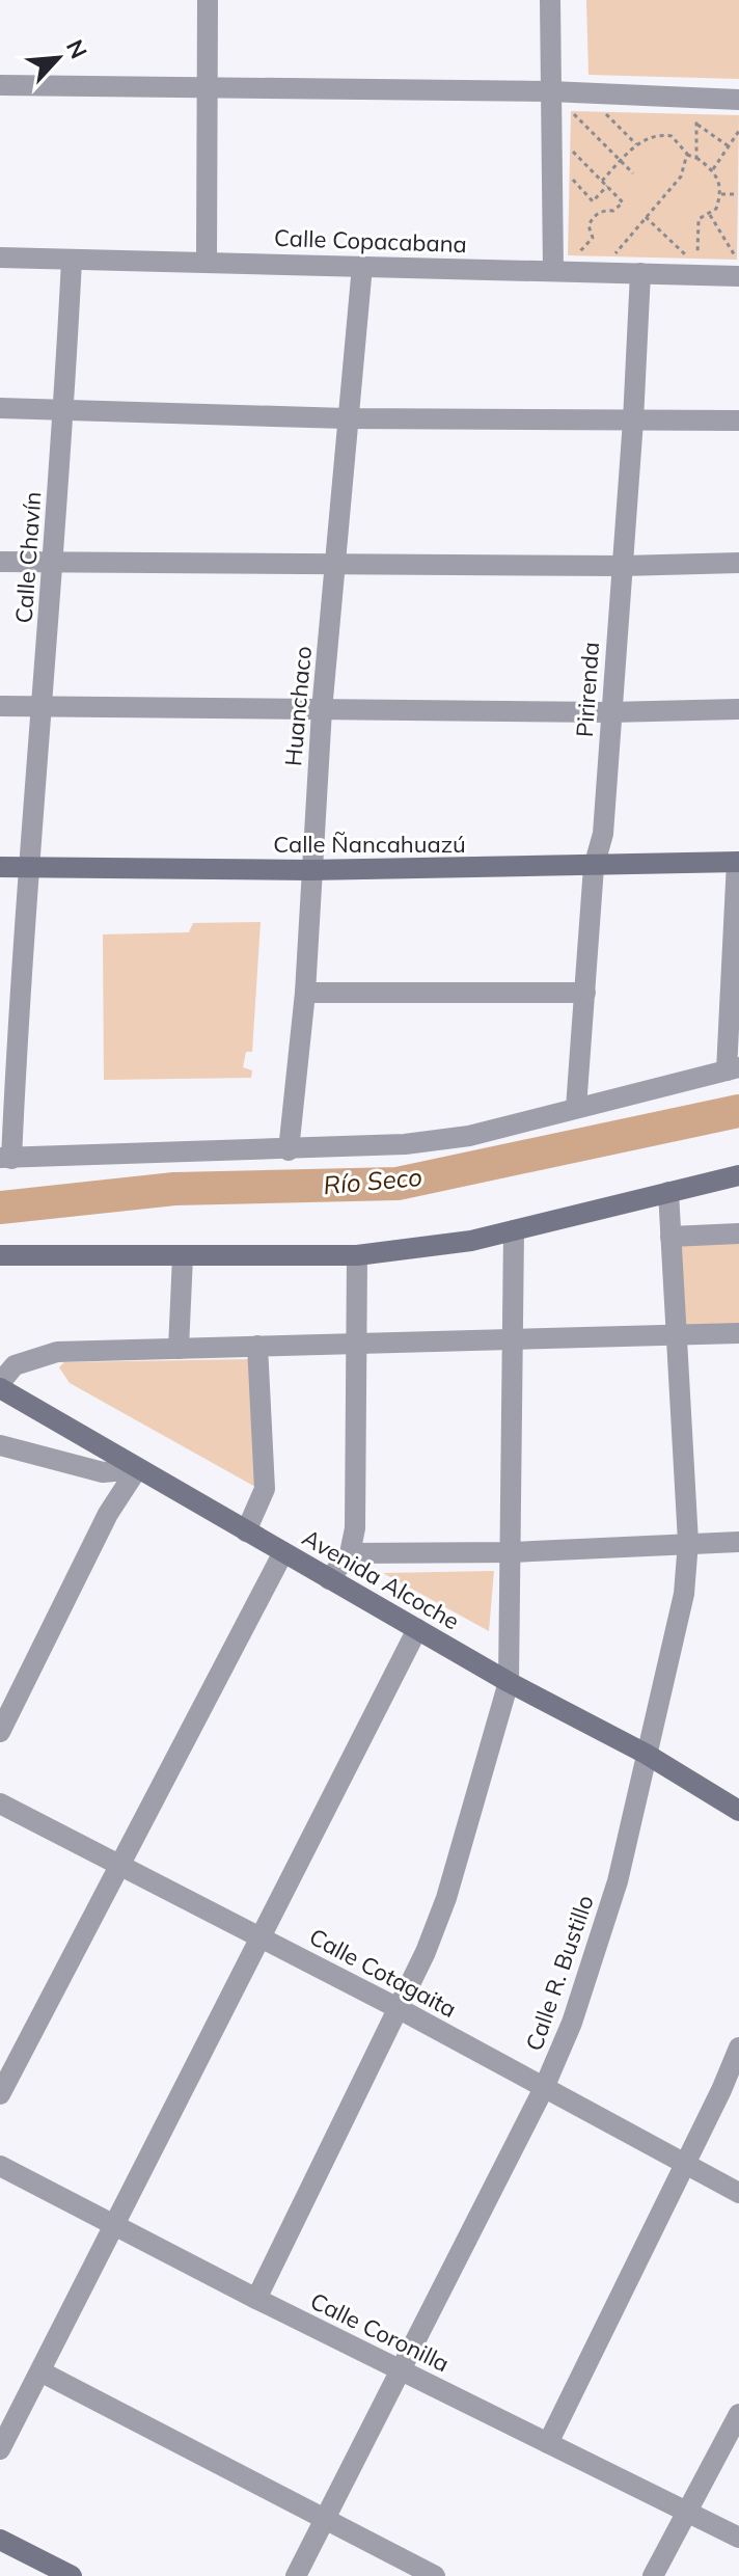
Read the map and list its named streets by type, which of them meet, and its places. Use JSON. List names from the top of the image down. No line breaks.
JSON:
{"streets":{"street":["Calle Copacabana","Calle Chavín","Pirirenda","Huanchaco","Calle Ñancahuazú","Avenida Alcoche","Calle Cotagaita","Calle R. Bustillo","Calle Coronilla"]},"crossings":[["Calle Copacabana","Calle Chavín"],["Calle Copacabana","Pirirenda"],["Calle Copacabana","Huanchaco"],["Calle Chavín","Calle Ñancahuazú"],["Pirirenda","Calle Ñancahuazú"],["Huanchaco","Calle Ñancahuazú"],["Avenida Alcoche","Calle R. Bustillo"],["Calle Cotagaita","Calle R. Bustillo"],["Calle R. Bustillo","Calle Coronilla"]],"water":["Río Seco"],"north":"top right"}
